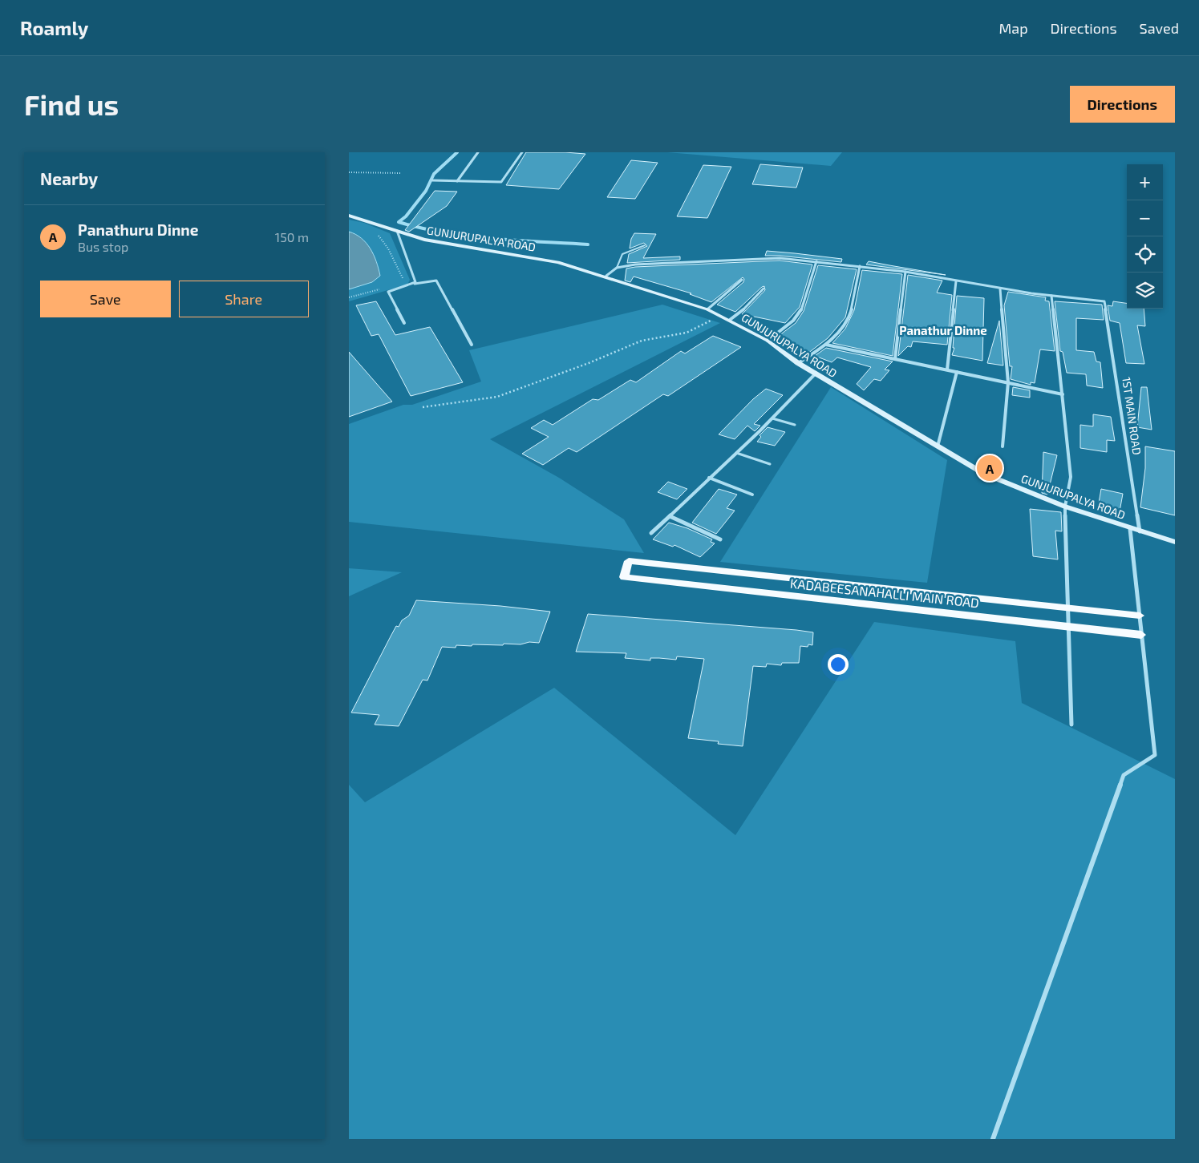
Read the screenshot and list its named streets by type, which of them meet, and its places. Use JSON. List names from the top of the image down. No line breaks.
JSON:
{"streets":{"main road":["KADABEESANAHALLI MAIN ROAD"],"street":["GUNJURUPALYA ROAD","1ST MAIN ROAD"]},"crossings":[["GUNJURUPALYA ROAD","1ST MAIN ROAD"]],"districts":["Panathur Dinne"],"page":{"header":"Roamly","nav":["Map","Directions","Saved"],"buttons":["Directions",["Save","Share"]],"title":"Find us","heading":"Nearby","map_buttons":["+","−"],"list":[{"mark":"A","name":"Panathuru Dinne","note":"Bus stop","value":"150 m"}],"pins":"A"}}
